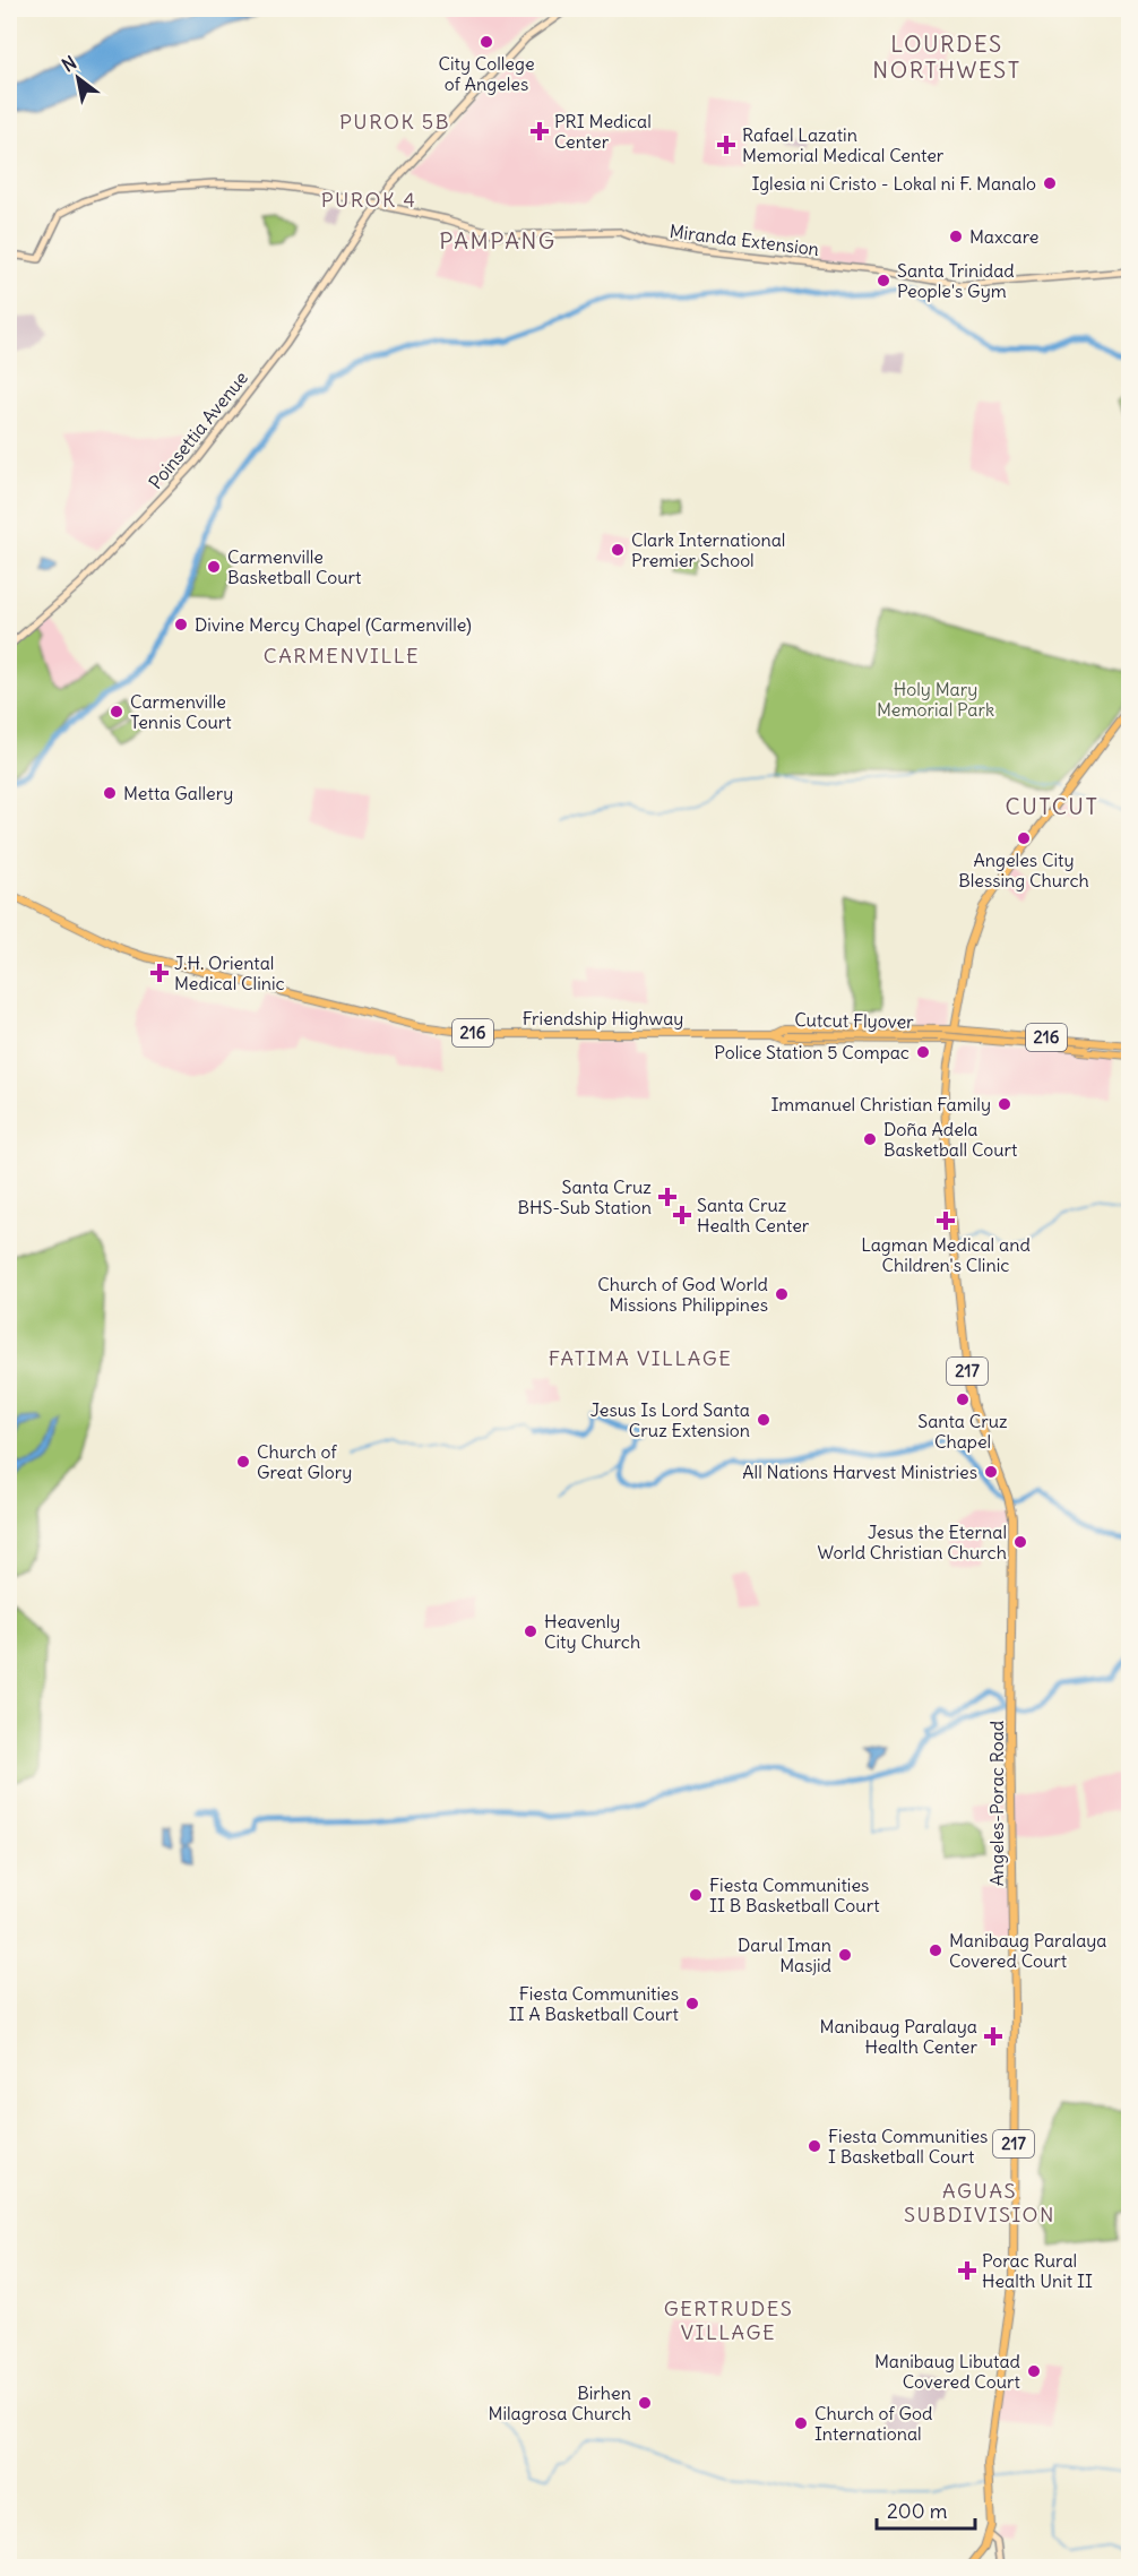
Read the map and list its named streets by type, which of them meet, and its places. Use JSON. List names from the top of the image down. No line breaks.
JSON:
{"streets":{"main road":["Miranda Extension","Poinsettia Avenue","Friendship Highway","Cutcut Flyover","216","217","Angeles-Porac Road"]},"crossings":[["Miranda Extension","Poinsettia Avenue"],["Friendship Highway","Cutcut Flyover"],["Friendship Highway","216"],["Friendship Highway","217"],["Friendship Highway","Angeles-Porac Road"],["Cutcut Flyover","216"],["216","217"],["216","Angeles-Porac Road"],["217","Angeles-Porac Road"]],"districts":["LOURDES NORTHWEST","PUROK 5B","PUROK 4","PAMPANG","CARMENVILLE","CUTCUT","FATIMA VILLAGE","AGUAS SUBDIVISION","GERTRUDES VILLAGE"],"parks":["Holy Mary Memorial Park"],"places":{"other":["City College of Angeles","Iglesia ni Cristo - Lokal ni F. Manalo","Maxcare","Santa Trinidad People's Gym","Clark International Premier School","Carmenville Basketball Court","Divine Mercy Chapel (Carmenville)","Carmenville Tennis Court","Metta Gallery","Angeles City Blessing Church","Police Station 5 Compac","Immanuel Christian Family","Doña Adela Basketball Court","Church of God World Missions Philippines","Santa Cruz Chapel","Jesus Is Lord Santa Cruz Extension","Church of Great Glory","All Nations Harvest Ministries","Jesus the Eternal World Christian Church","Heavenly City Church","Fiesta Communities II B Basketball Court","Manibaug Paralaya Covered Court","Darul Iman Masjid","Fiesta Communities II A Basketball Court","Fiesta Communities I Basketball Court","Manibaug Libutad Covered Court","Birhen Milagrosa Church","Church of God International"],"health":["PRI Medical Center","Rafael Lazatin Memorial Medical Center","J.H. Oriental Medical Clinic","Santa Cruz BHS-Sub Station","Santa Cruz Health Center","Lagman Medical and Children's Clinic","Manibaug Paralaya Health Center","Porac Rural Health Unit II"]},"scale_bar":"200 m","north":"top left"}
